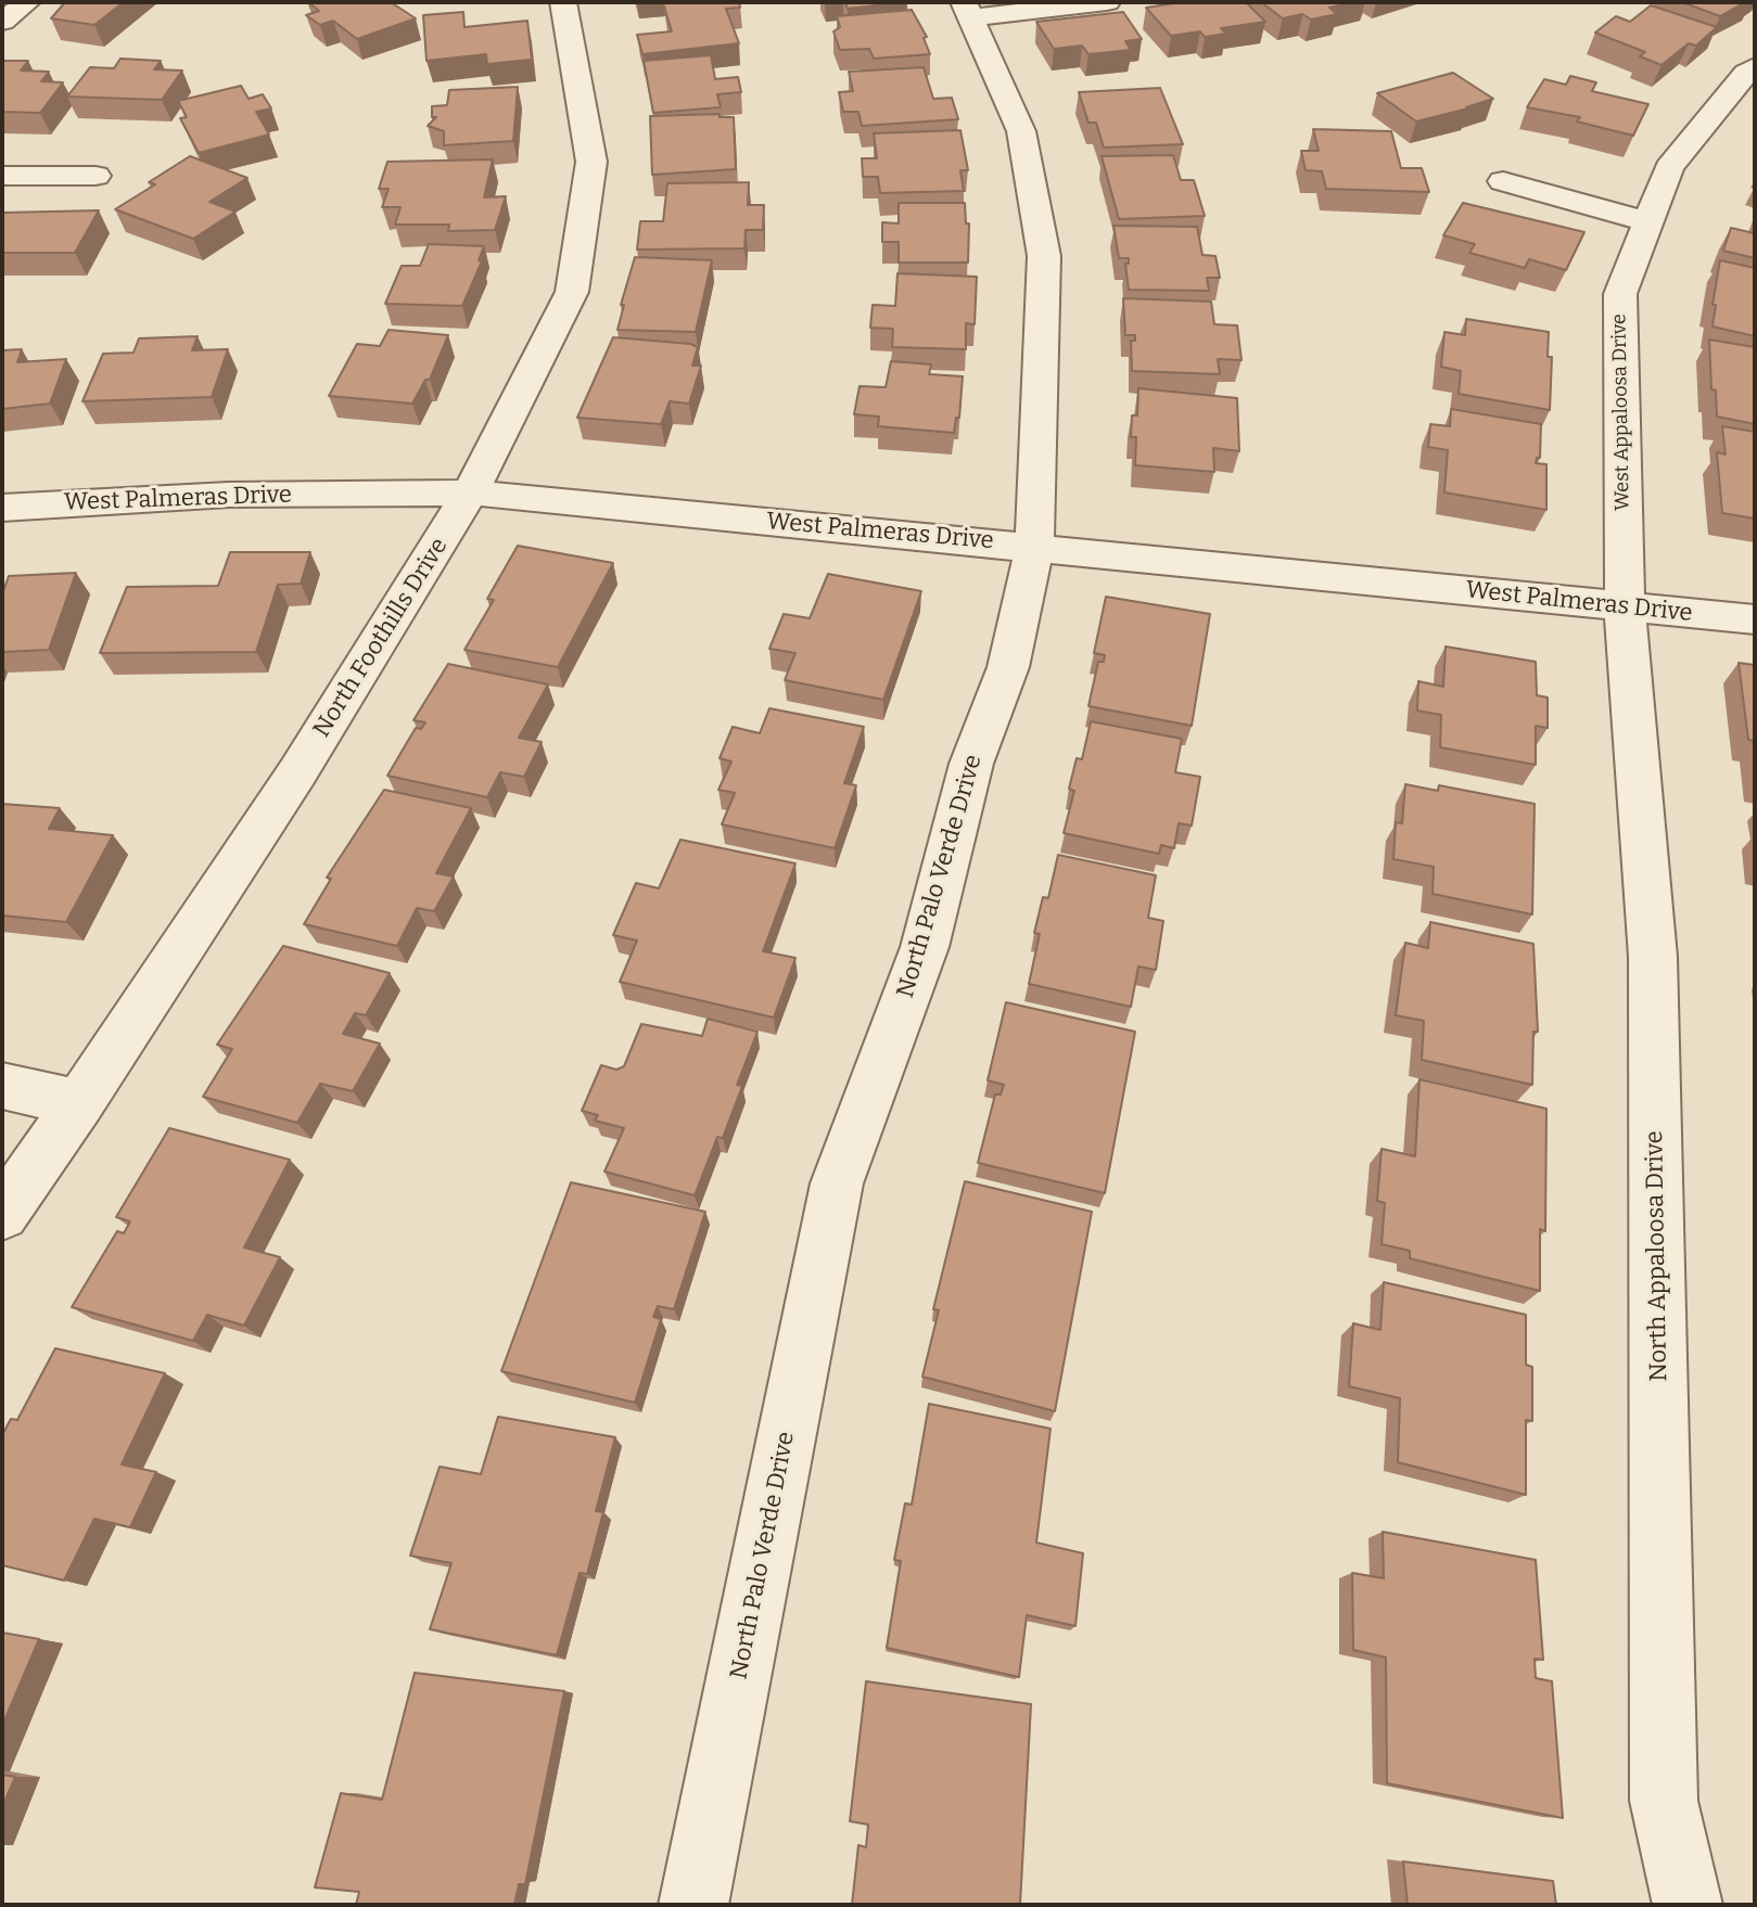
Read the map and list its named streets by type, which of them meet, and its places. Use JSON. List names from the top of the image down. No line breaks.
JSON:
{"streets":{"street":["West Appaloosa Drive","West Palmeras Drive","North Foothills Drive","North Palo Verde Drive","North Appaloosa Drive"]},"crossings":[["West Appaloosa Drive","West Palmeras Drive"],["West Appaloosa Drive","North Appaloosa Drive"],["West Palmeras Drive","North Foothills Drive"],["West Palmeras Drive","North Palo Verde Drive"],["West Palmeras Drive","North Appaloosa Drive"]]}
